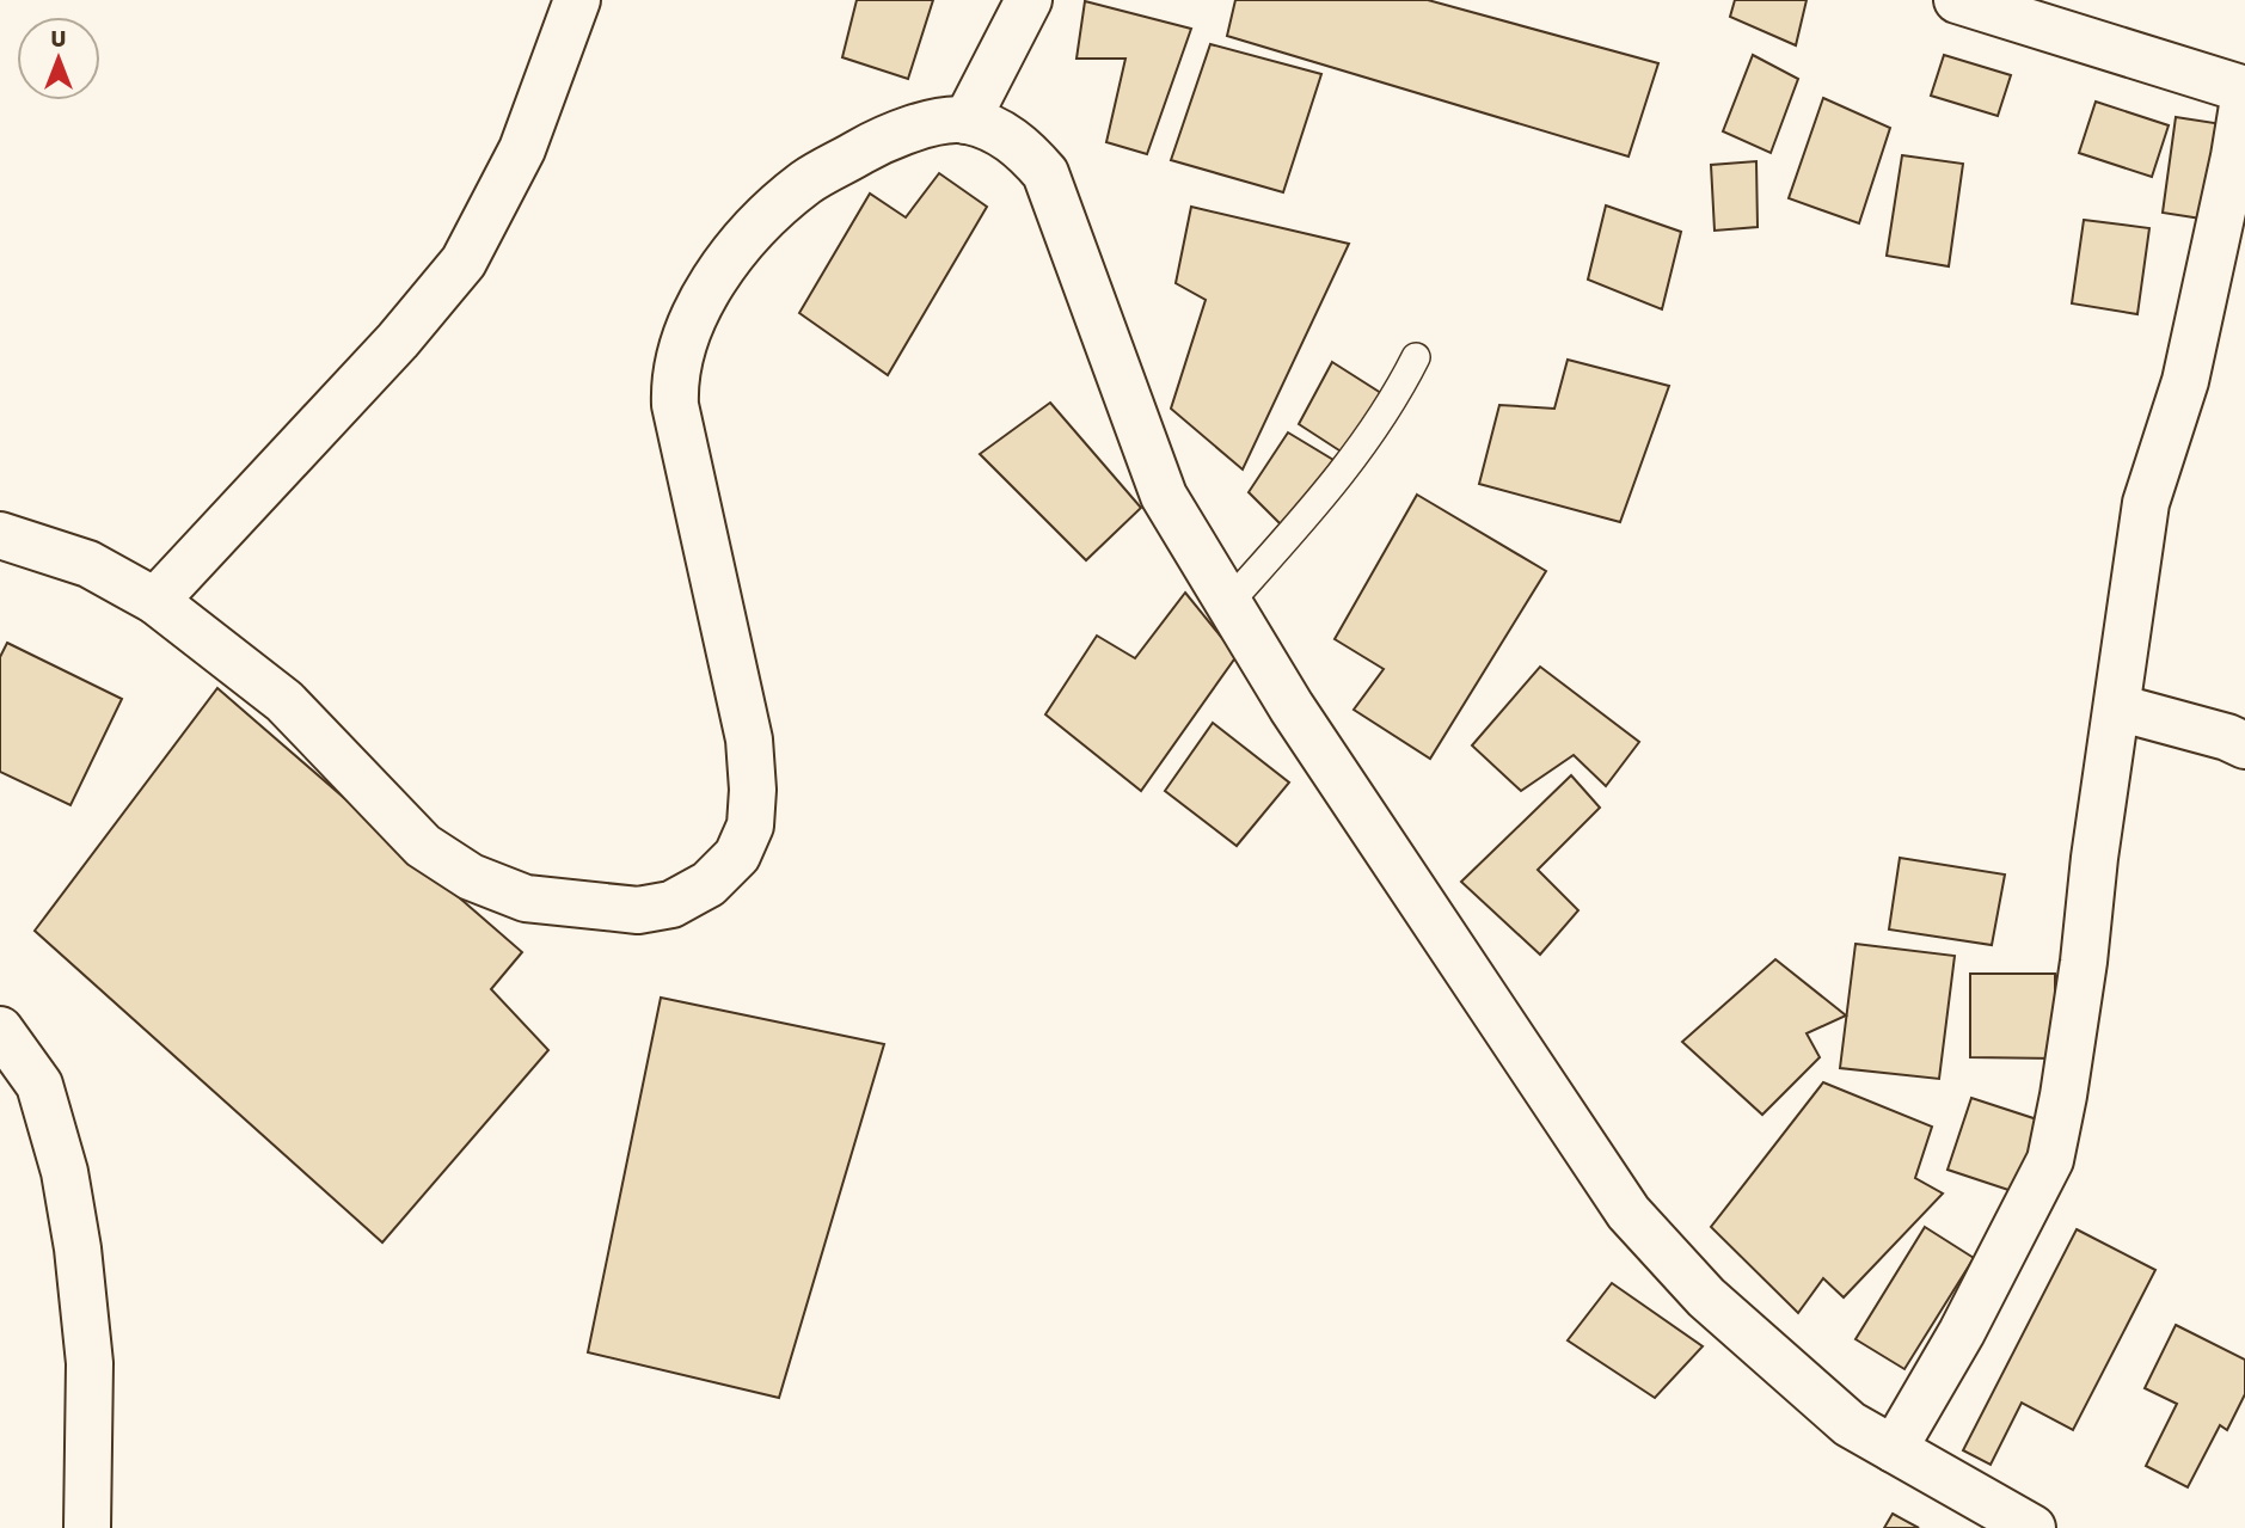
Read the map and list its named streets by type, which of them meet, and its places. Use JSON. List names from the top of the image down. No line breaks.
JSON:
{"north":"top"}
